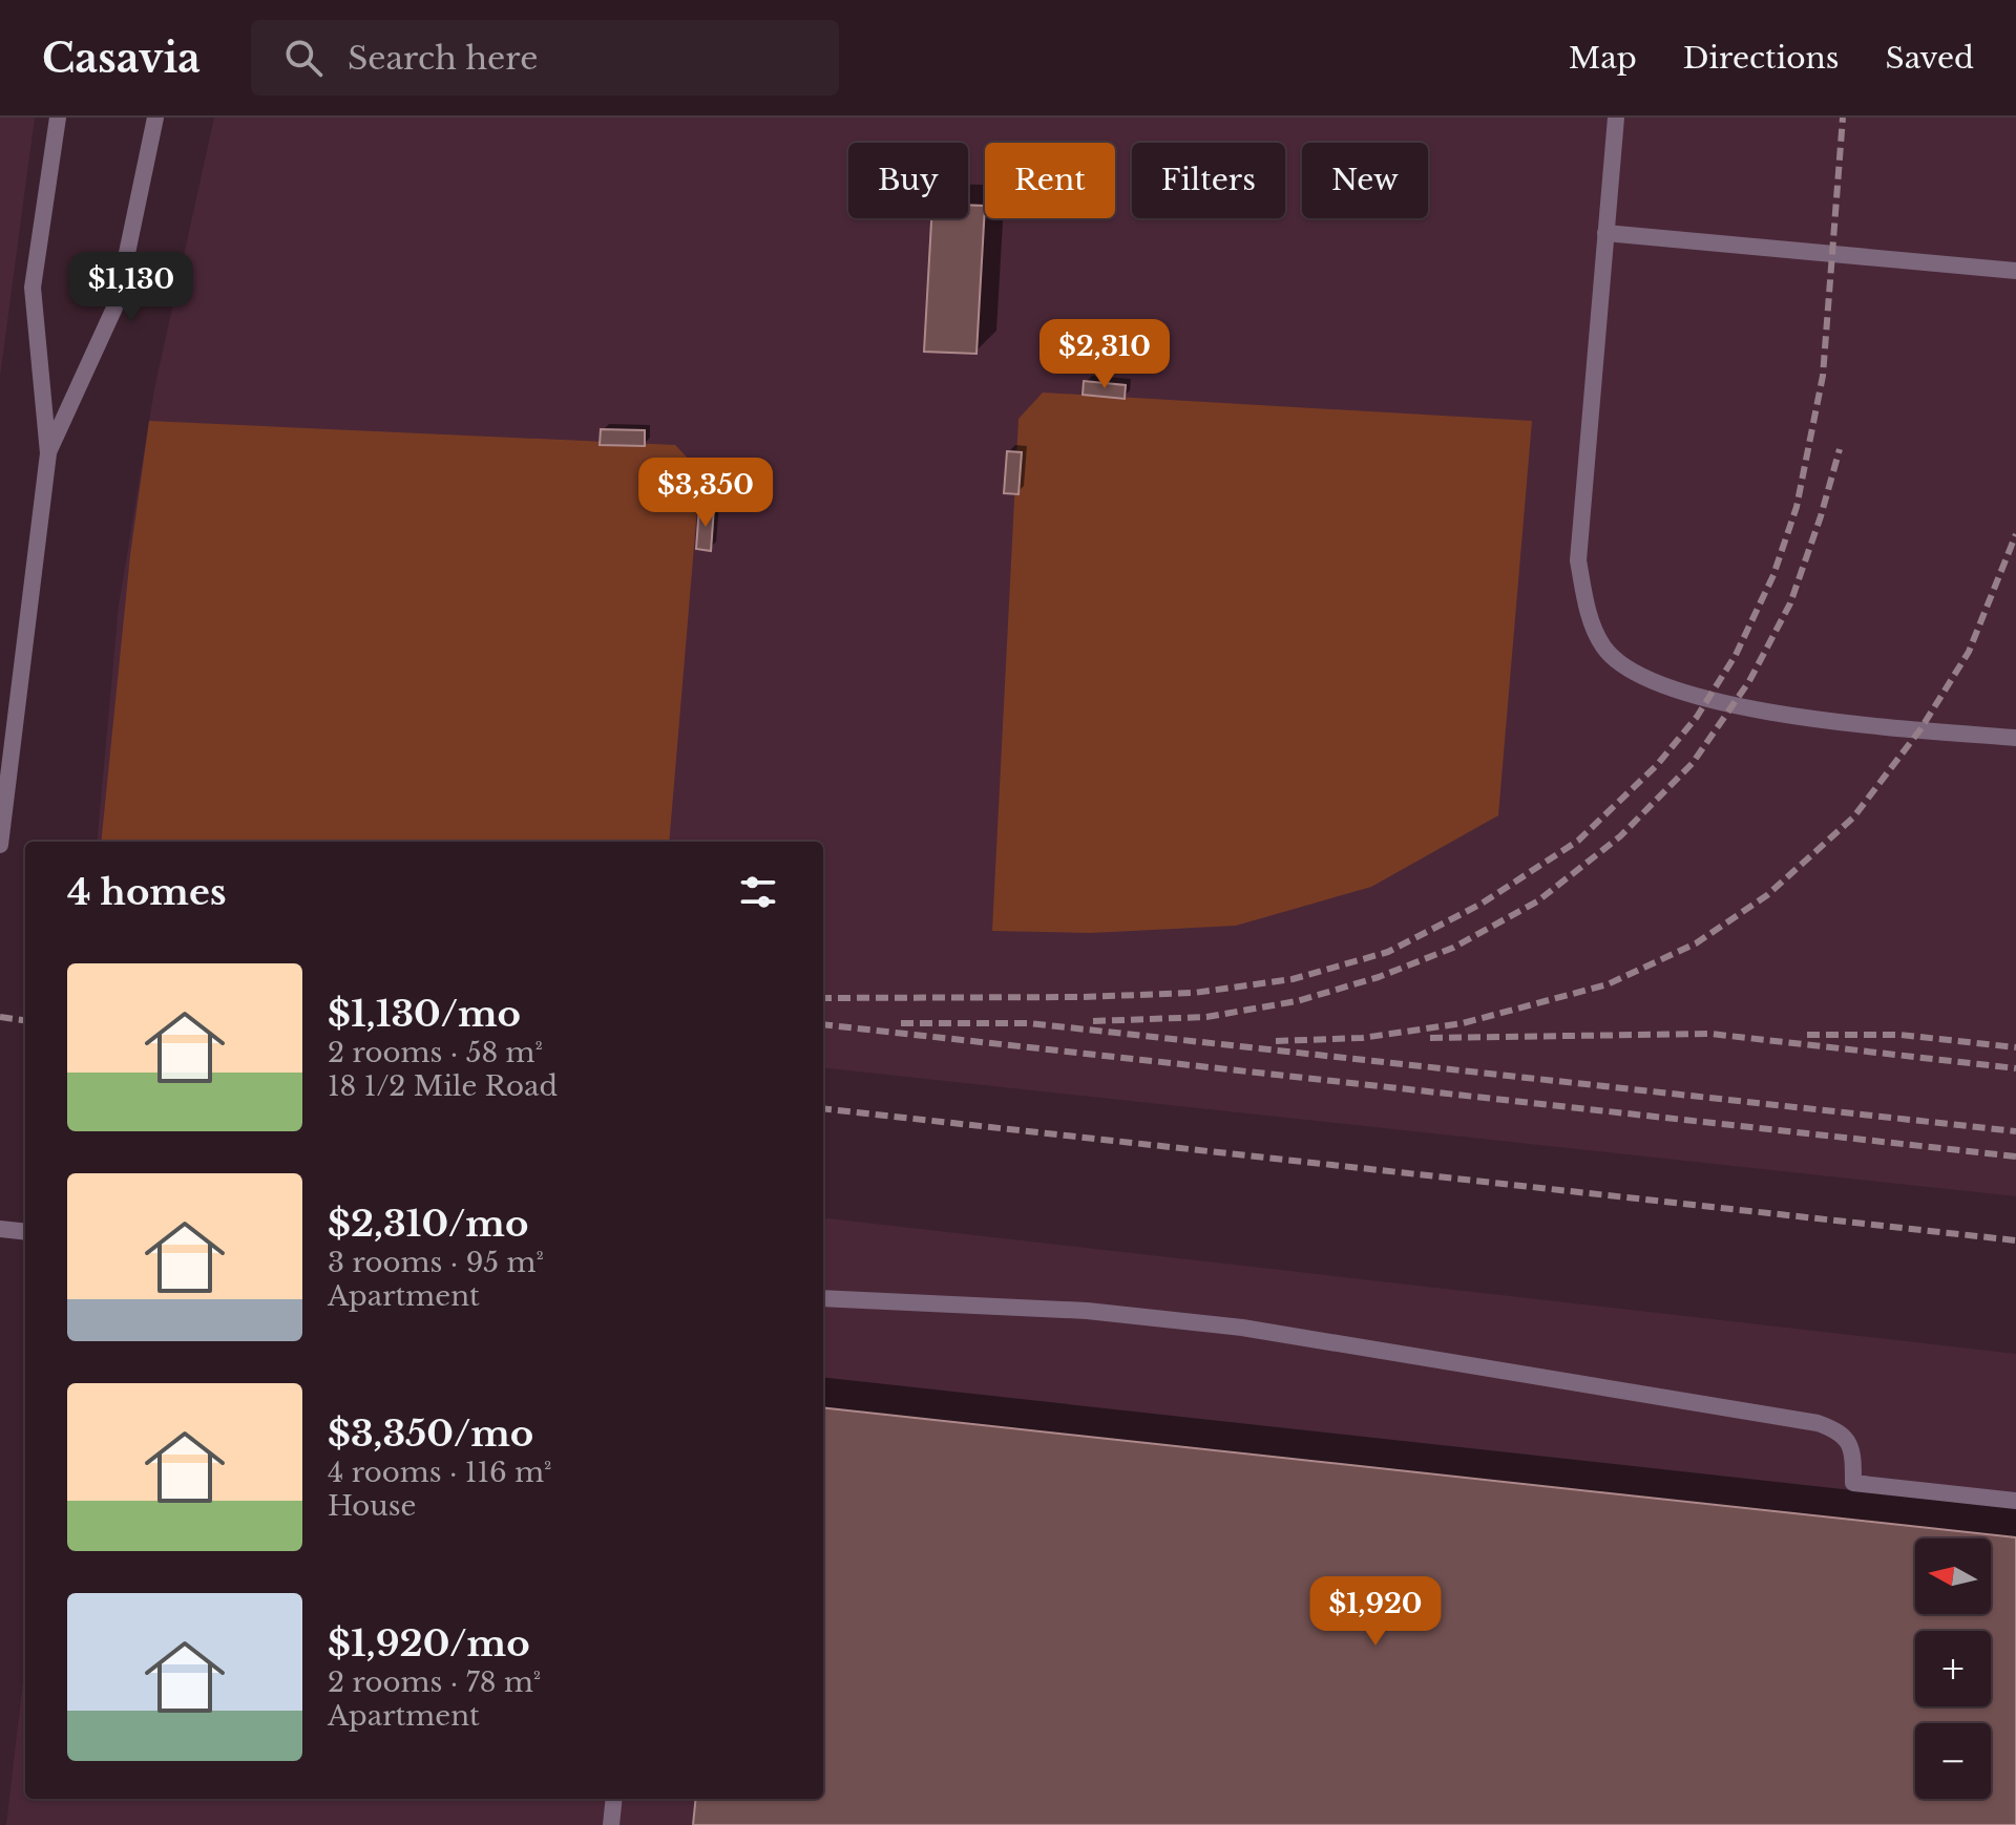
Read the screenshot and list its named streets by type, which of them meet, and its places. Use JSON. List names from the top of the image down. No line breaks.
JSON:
{"north":"left","page":{"header":"Casavia","search":"Search here","nav":["Map","Directions","Saved"],"chip":["Buy","Rent","Filters","New"],"price":["$1,130","$2,310","$3,350","$1,920"],"heading":"4 homes","list":[{"name":"$1,130/mo","note":"2 rooms · 58 m² · 18 1/2 Mile Road"},{"name":"$2,310/mo","note":"3 rooms · 95 m² · Apartment"},{"name":"$3,350/mo","note":"4 rooms · 116 m² · House"},{"name":"$1,920/mo","note":"2 rooms · 78 m² · Apartment"}],"map_buttons":["+","−"]}}
